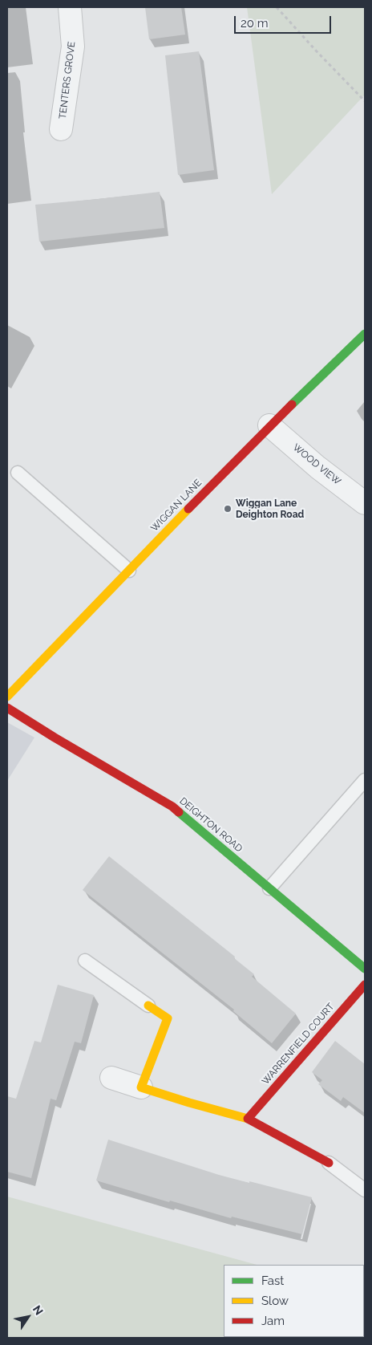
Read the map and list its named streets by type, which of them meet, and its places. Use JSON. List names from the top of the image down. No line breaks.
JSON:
{"streets":{"street":["TENTERS GROVE","WOOD VIEW","WIGGAN LANE","DEIGHTON ROAD","WARRENFIELD COURT"]},"crossings":[["WOOD VIEW","WIGGAN LANE"]],"places":["Wiggan Lane Deighton Road"],"legend":["Fast","Slow","Jam"],"scale_bar":"20 m","north":"top right"}
